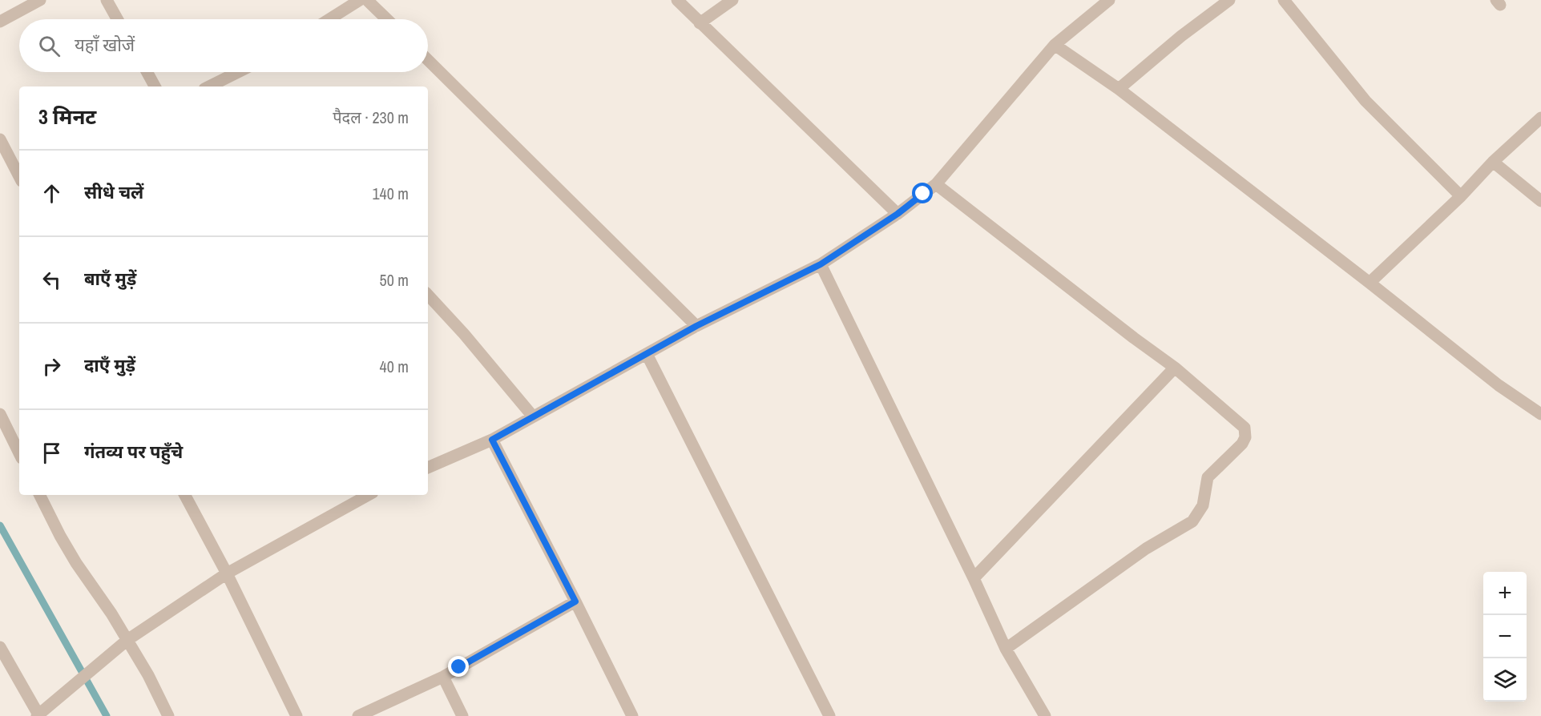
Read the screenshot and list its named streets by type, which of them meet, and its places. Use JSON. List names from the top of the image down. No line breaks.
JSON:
{"page":{"search":"यहाँ खोजें","heading":["3 मिनट","पैदल · 230 m"],"list":[["सीधे चलें","140 m"],["बाएँ मुड़ें","50 m"],["दाएँ मुड़ें","40 m"],"गंतव्य पर पहुँचे"],"map_buttons":["+","−"]}}
